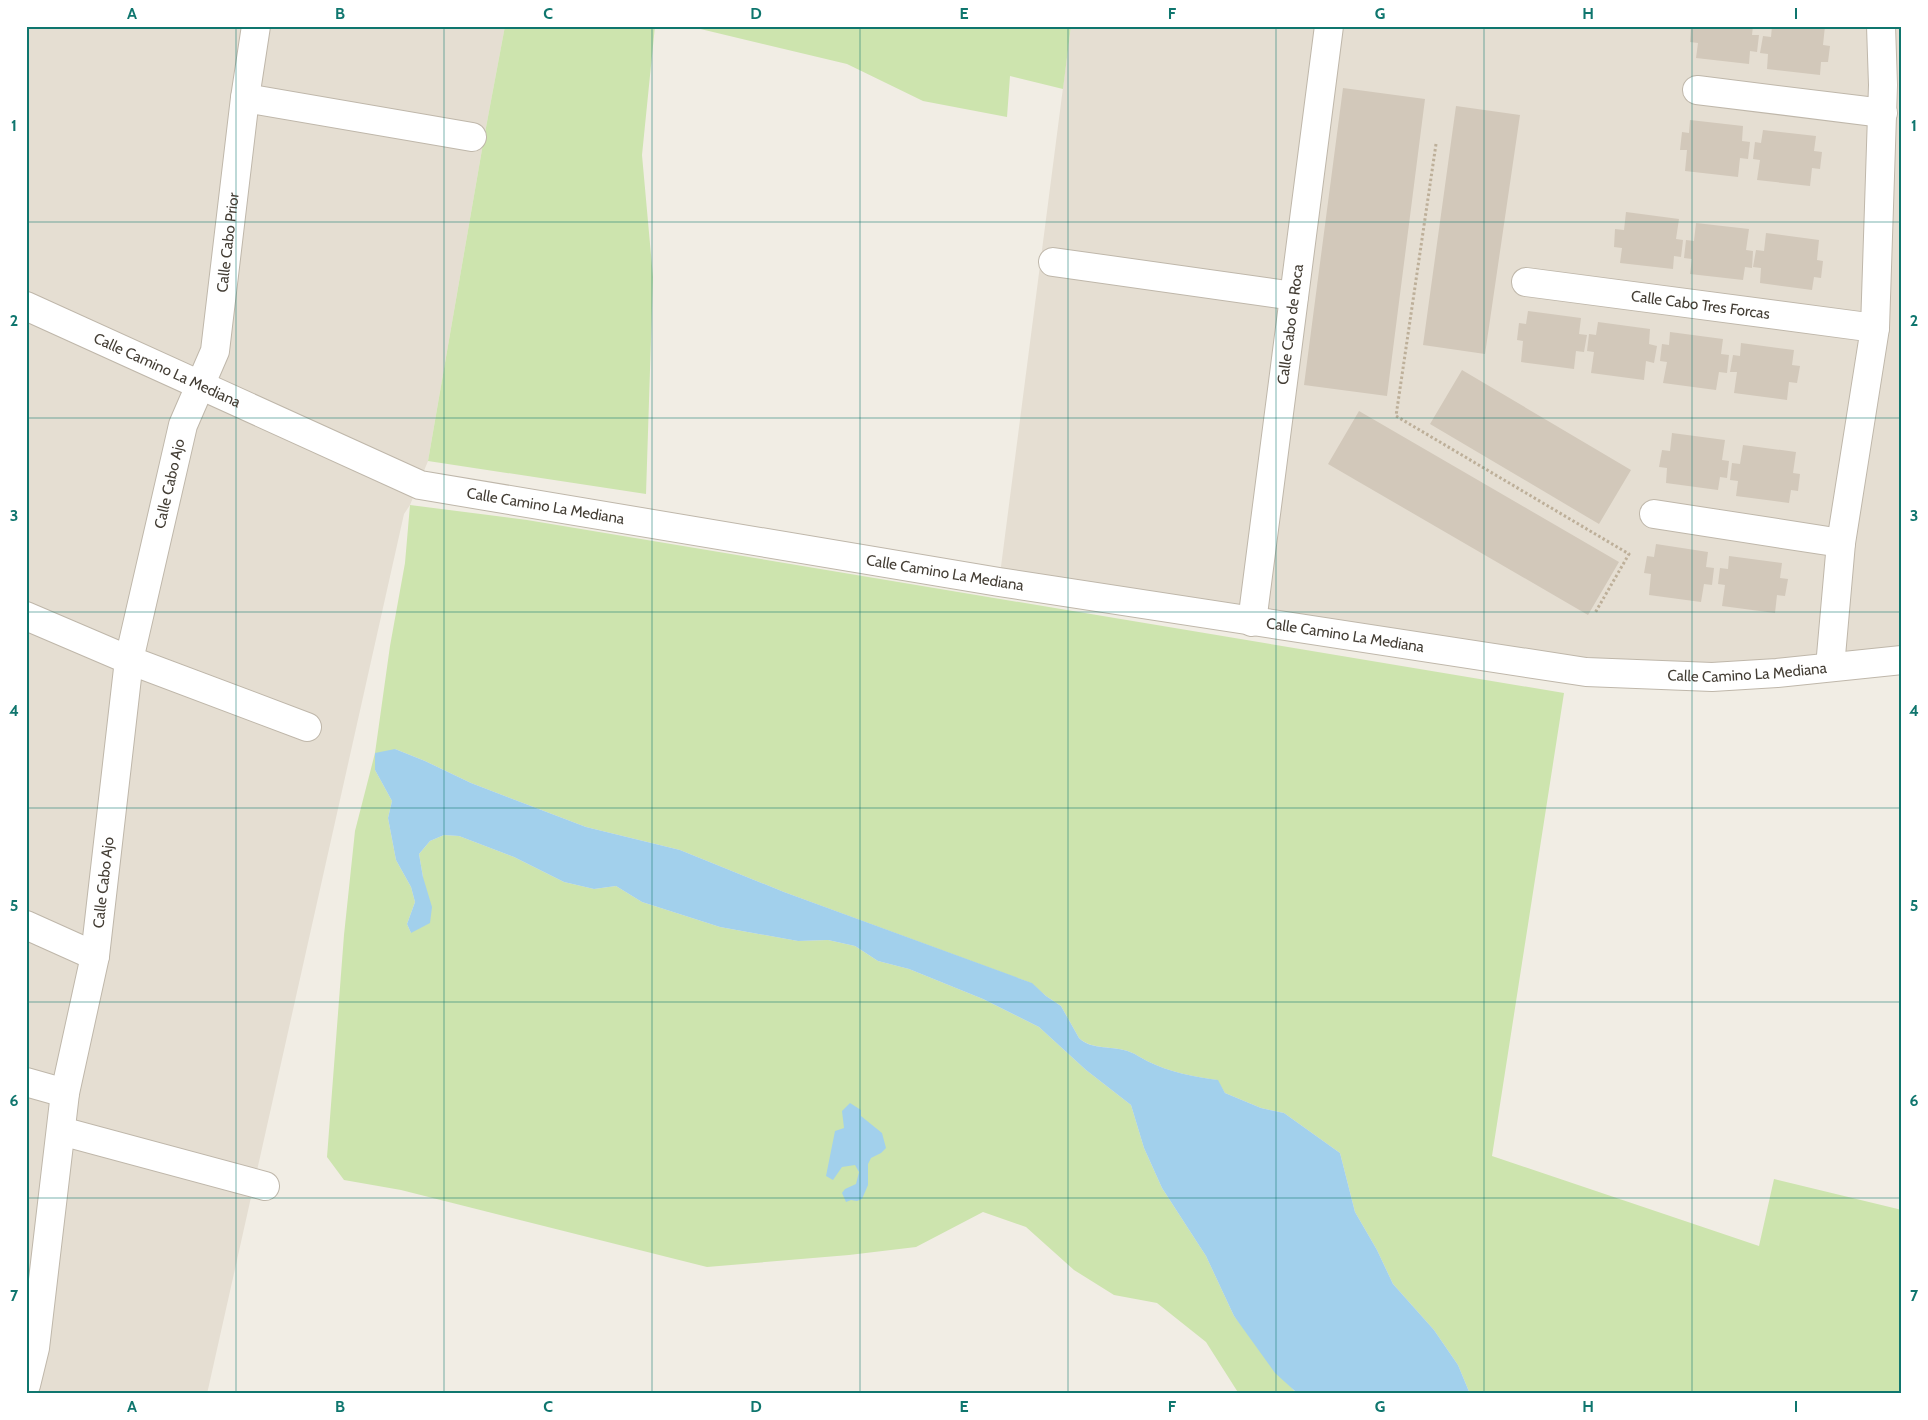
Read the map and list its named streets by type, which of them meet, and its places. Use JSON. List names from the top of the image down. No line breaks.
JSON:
{"streets":{"street":["Calle Cabo Prior","Calle Cabo Tres Forcas","Calle Cabo de Roca","Calle Camino La Mediana","Calle Cabo Ajo"]},"crossings":[["Calle Cabo Prior","Calle Camino La Mediana"],["Calle Cabo Prior","Calle Cabo Ajo"],["Calle Cabo de Roca","Calle Camino La Mediana"],["Calle Camino La Mediana","Calle Cabo Ajo"]],"grid":{"columns":["A","B","C","D","E","F","G","H","I"],"rows":["1","2","3","4","5","6","7"]}}
